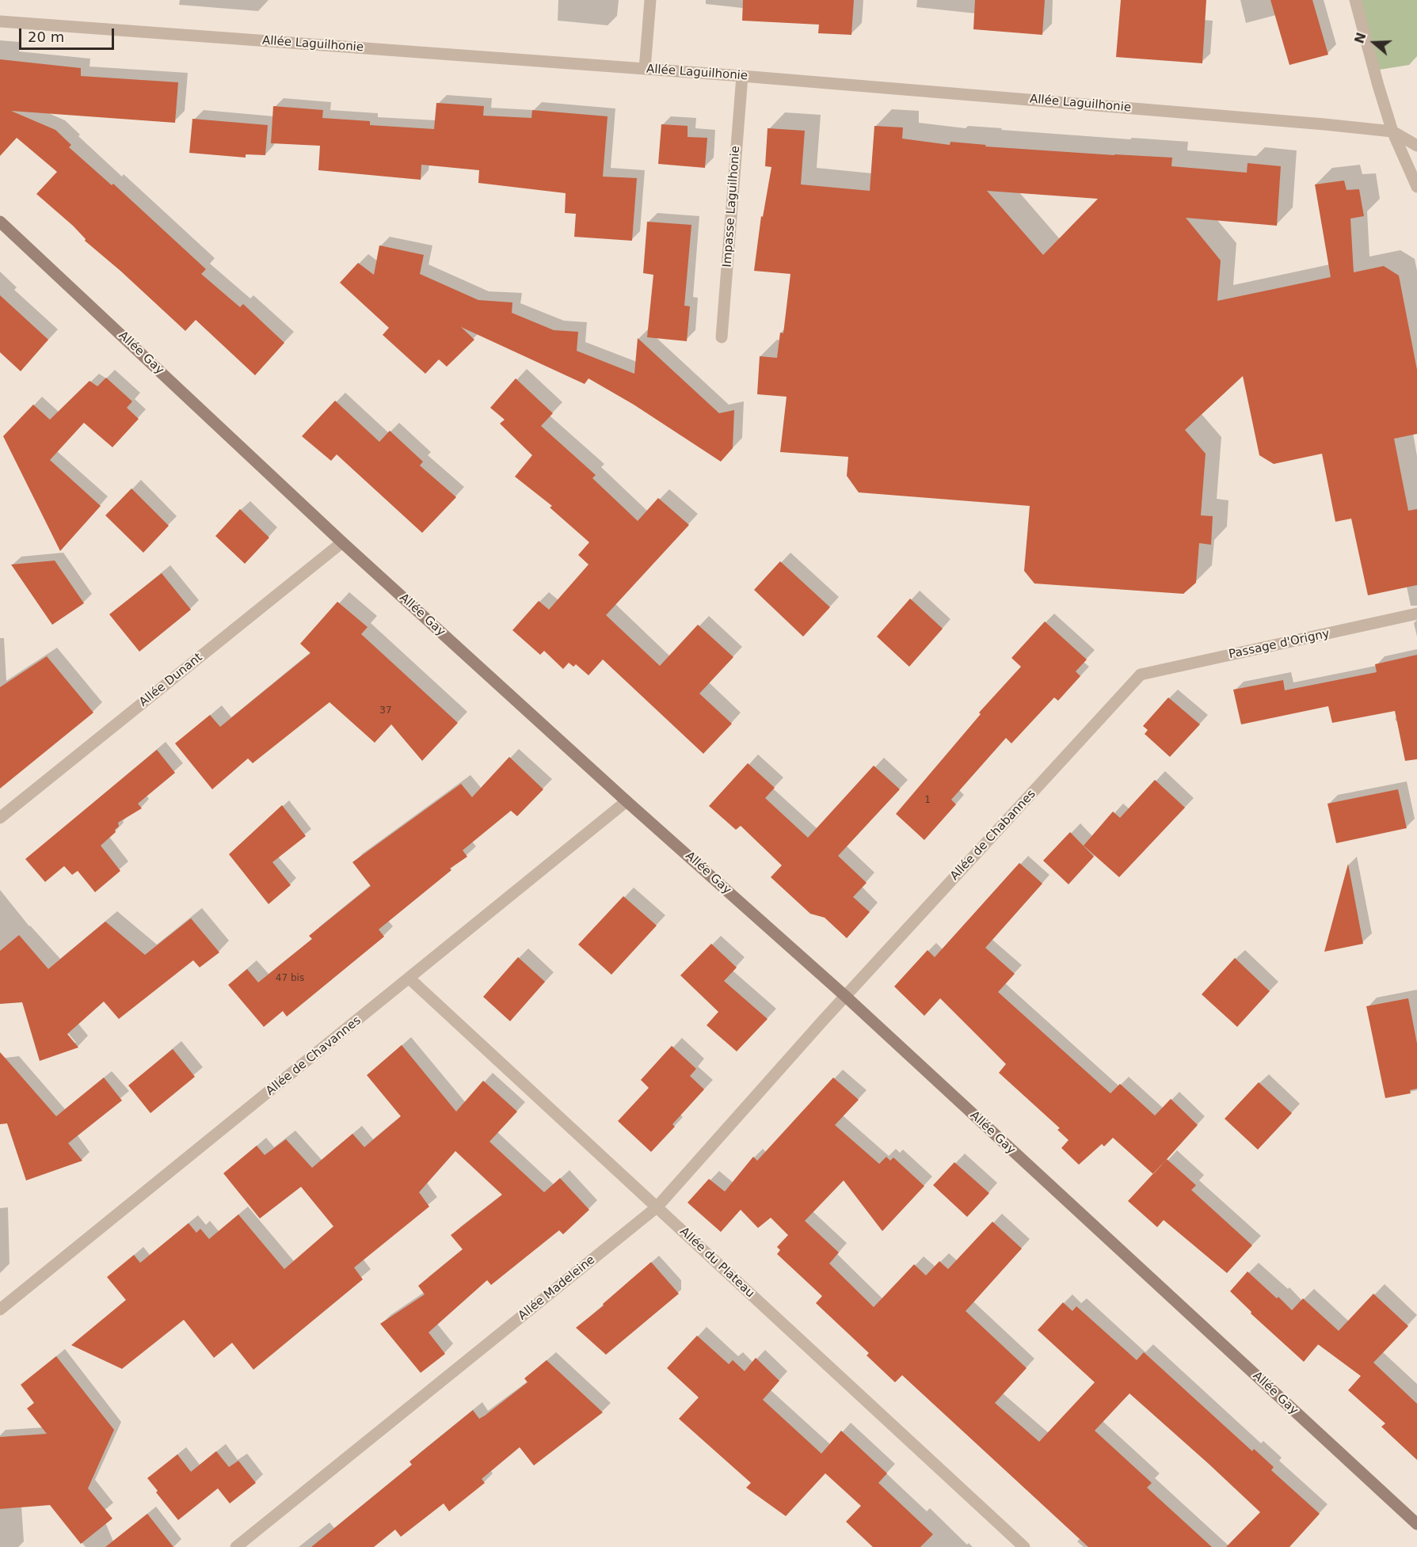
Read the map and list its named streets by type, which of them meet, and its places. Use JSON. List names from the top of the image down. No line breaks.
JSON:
{"streets":{"street":["Allée Laguilhonie","Impasse Laguilhonie","Allée Gay","Passage d'Origny","Allée Dunant","Allée de Chabannes","Allée de Chavannes","Allée du Plateau","Allée Madeleine"]},"crossings":[["Allée Laguilhonie","Impasse Laguilhonie"],["Allée Gay","Allée Dunant"],["Allée Gay","Allée de Chabannes"],["Allée Gay","Allée de Chavannes"],["Allée Gay","Allée Madeleine"],["Passage d'Origny","Allée de Chabannes"],["Allée de Chabannes","Allée Madeleine"],["Allée de Chavannes","Allée du Plateau"],["Allée du Plateau","Allée Madeleine"]],"house_numbers":["37","1","47 bis"],"scale_bar":"20 m","north":"left"}
